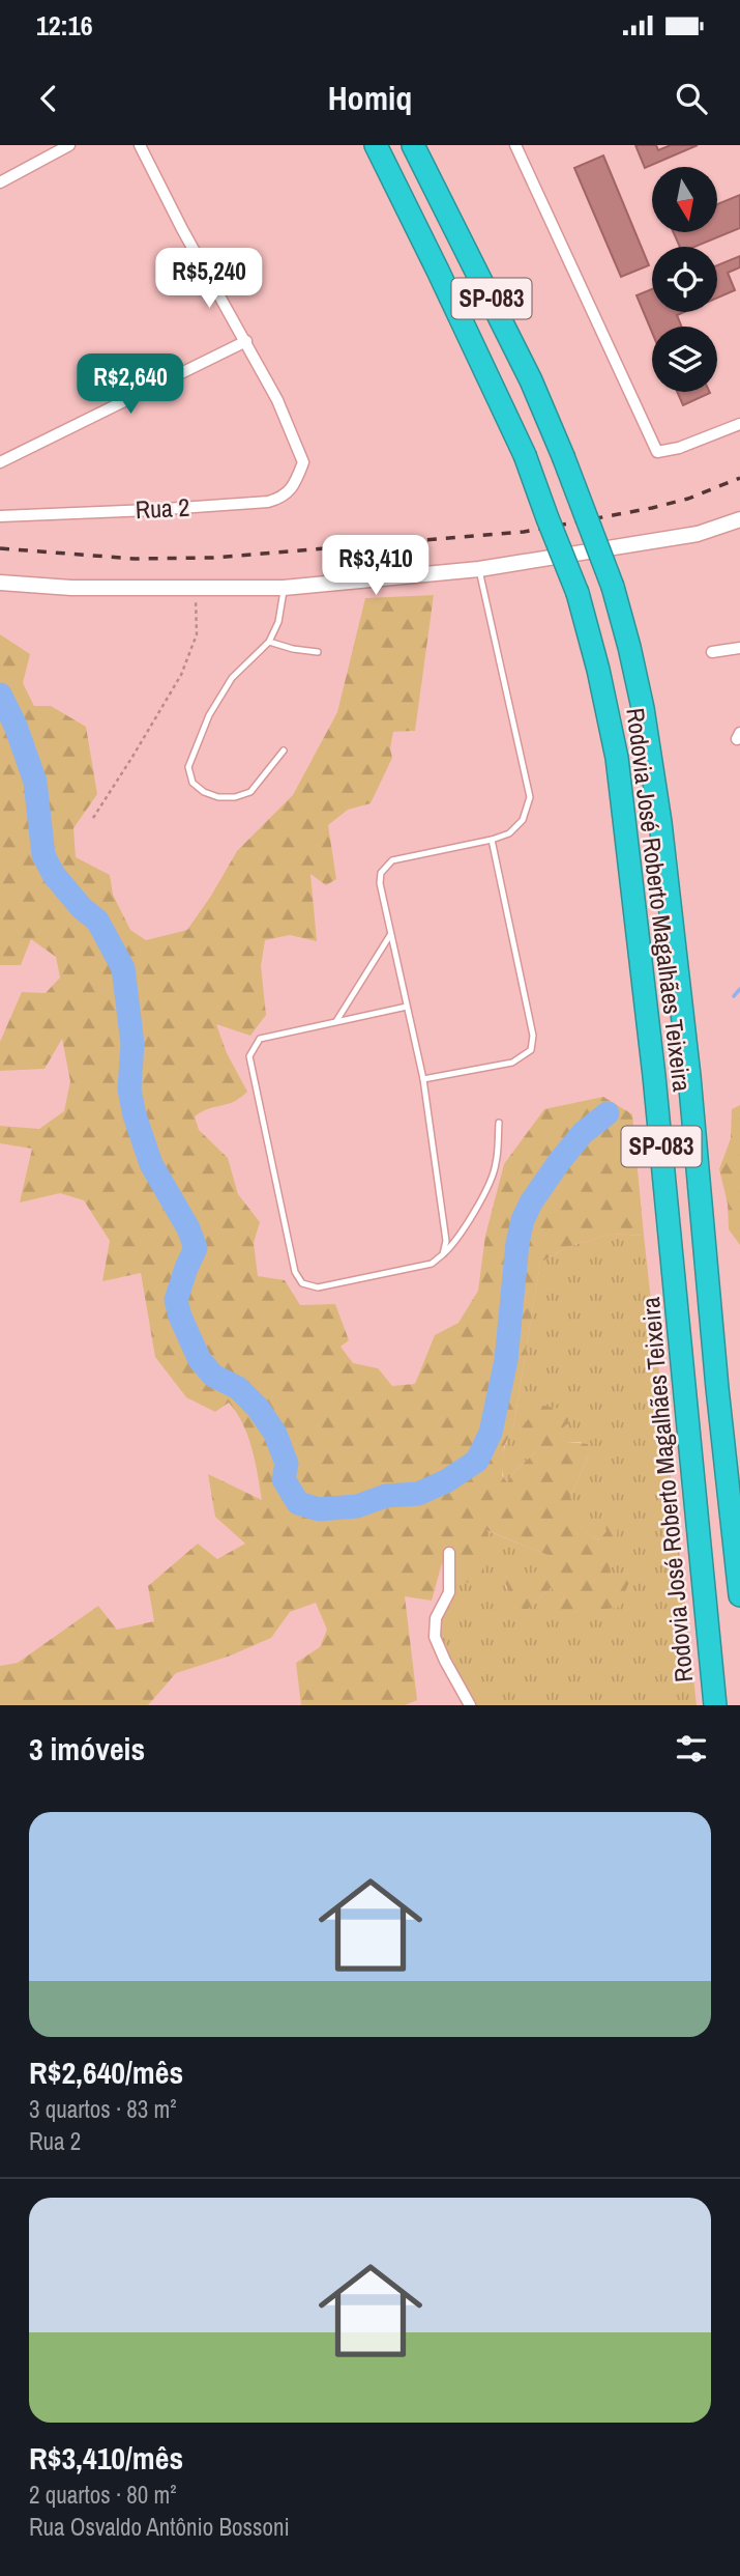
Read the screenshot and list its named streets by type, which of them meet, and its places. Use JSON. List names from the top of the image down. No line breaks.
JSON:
{"streets":{"highway":["SP-083","Rodovia José Roberto Magalhães Teixeira"],"street":["Rua 2"]},"north":"bottom","page":{"status":"12:16","header":"Homiq","price":["R$5,240","R$2,640","R$3,410"],"heading":"3 imóveis","list":[{"name":"R$2,640/mês","note":"3 quartos · 83 m² · Rua 2"},{"name":"R$3,410/mês","note":"2 quartos · 80 m² · Rua Osvaldo Antônio Bossoni"}]}}
